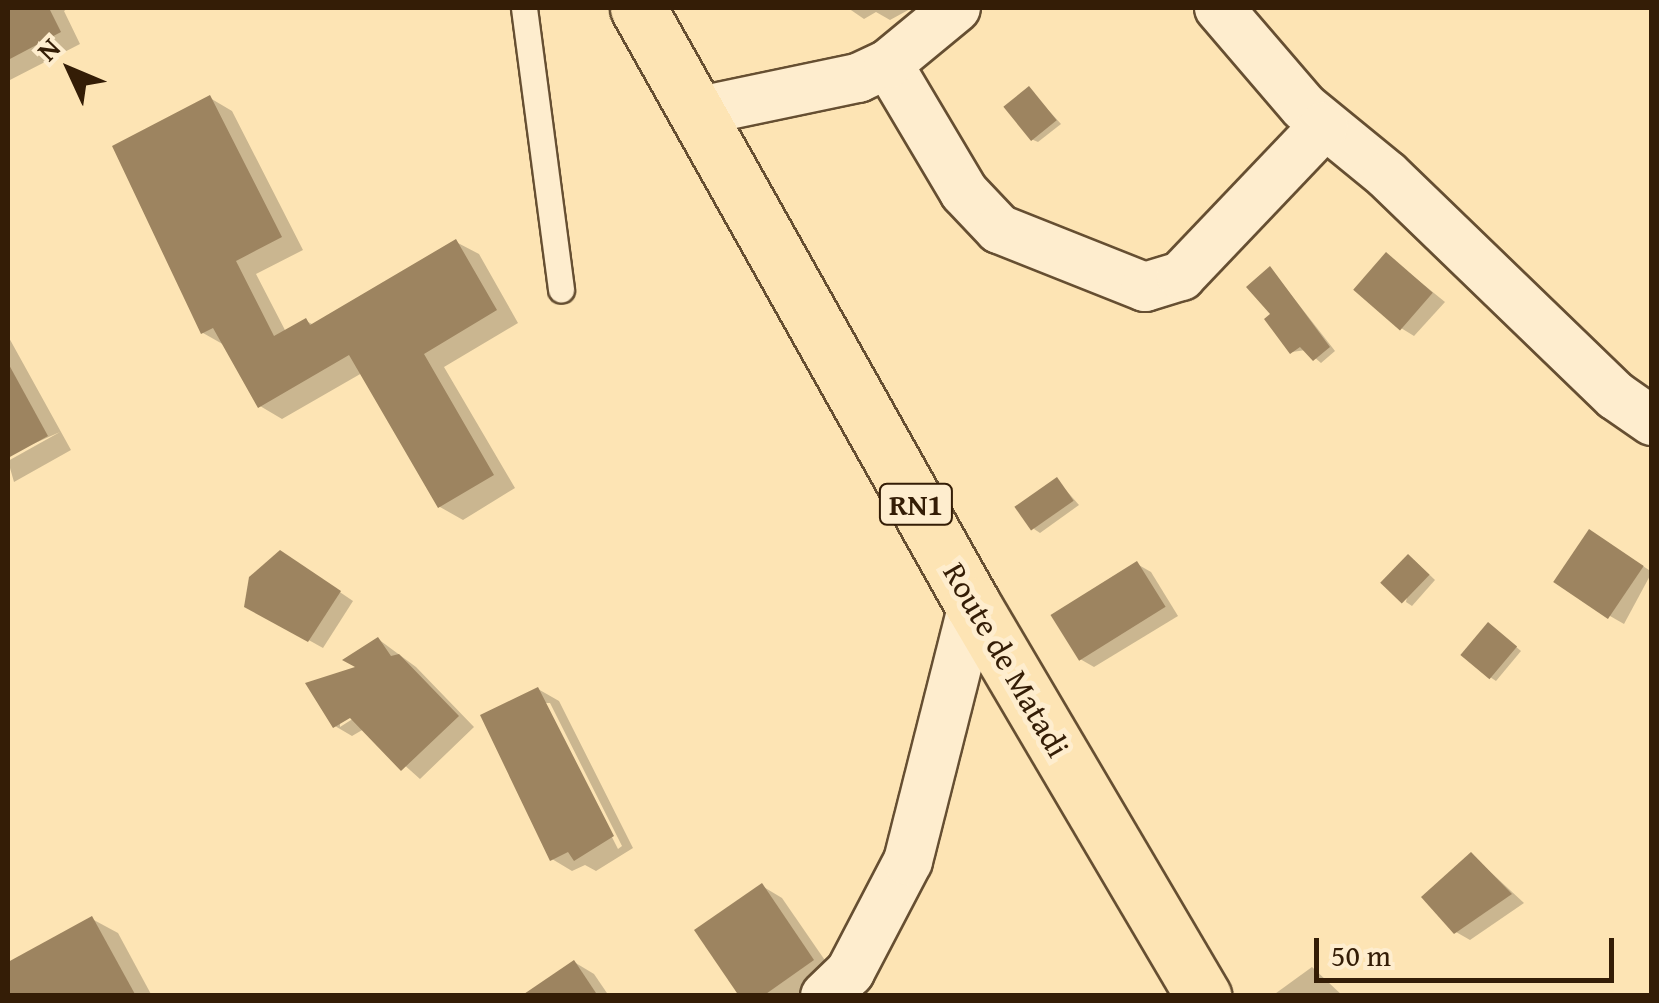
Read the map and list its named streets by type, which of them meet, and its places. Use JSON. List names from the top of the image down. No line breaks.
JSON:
{"streets":{"highway":["RN1","Route de Matadi"]},"scale_bar":"50 m","north":"top left"}
